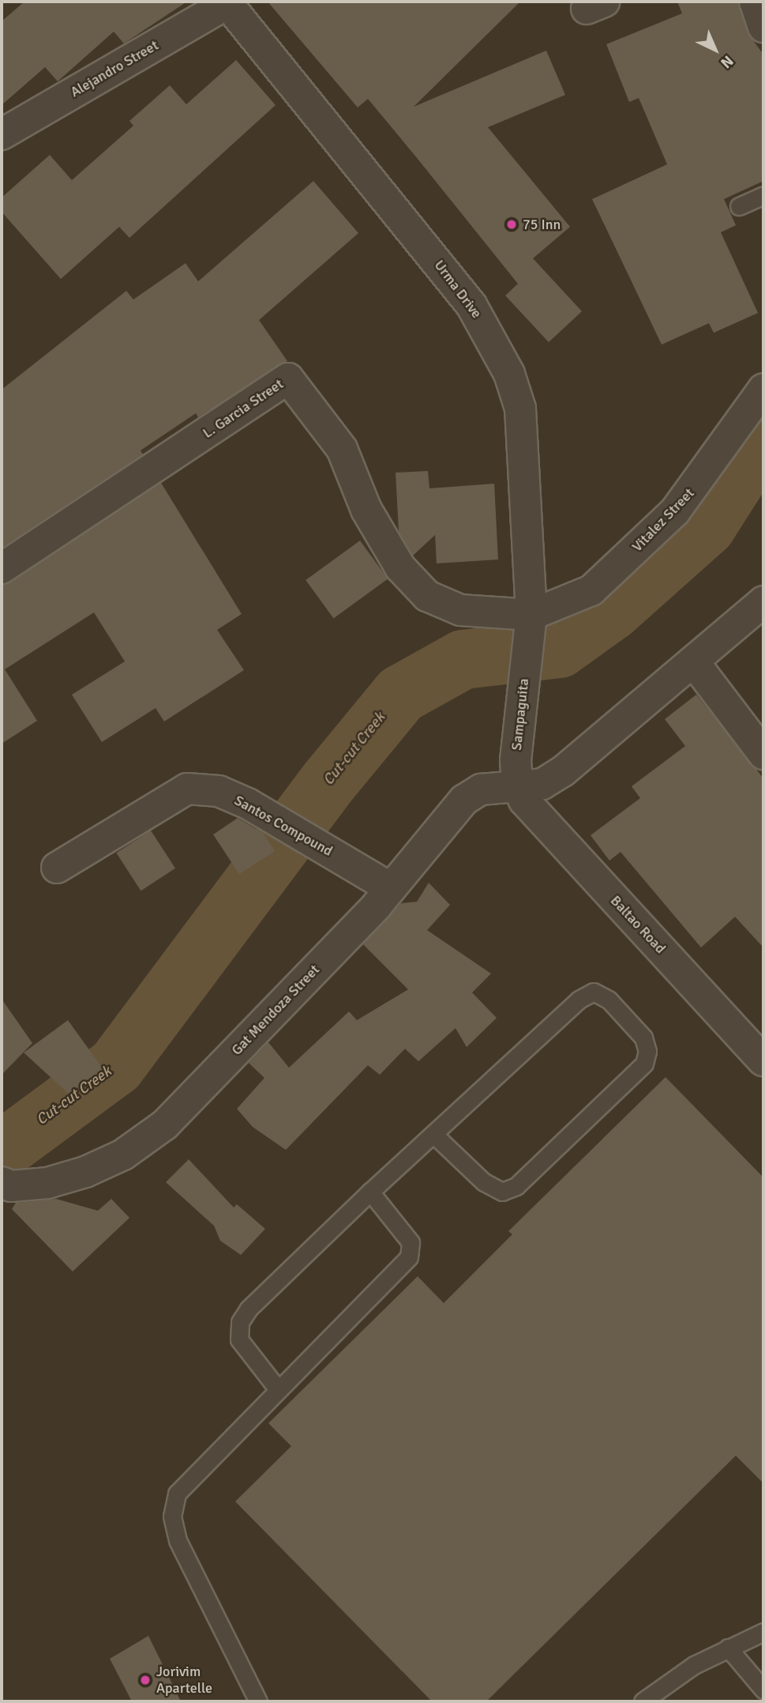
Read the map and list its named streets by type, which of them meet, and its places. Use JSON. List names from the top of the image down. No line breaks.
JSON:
{"streets":{"street":["Alejandro Street","Urma Drive","L. Garcia Street","Vitalez Street","Sampaguita","Santos Compound","Baltao Road","Gat Mendoza Street"]},"crossings":[["Alejandro Street","Urma Drive"],["Urma Drive","L. Garcia Street"],["Urma Drive","Vitalez Street"],["Urma Drive","Sampaguita"],["L. Garcia Street","Vitalez Street"],["L. Garcia Street","Sampaguita"],["Vitalez Street","Sampaguita"],["Sampaguita","Baltao Road"],["Sampaguita","Gat Mendoza Street"],["Santos Compound","Gat Mendoza Street"],["Baltao Road","Gat Mendoza Street"]],"water":["Cut-cut Creek"],"places":["75 Inn","Jorivim Apartelle"],"north":"bottom right"}
